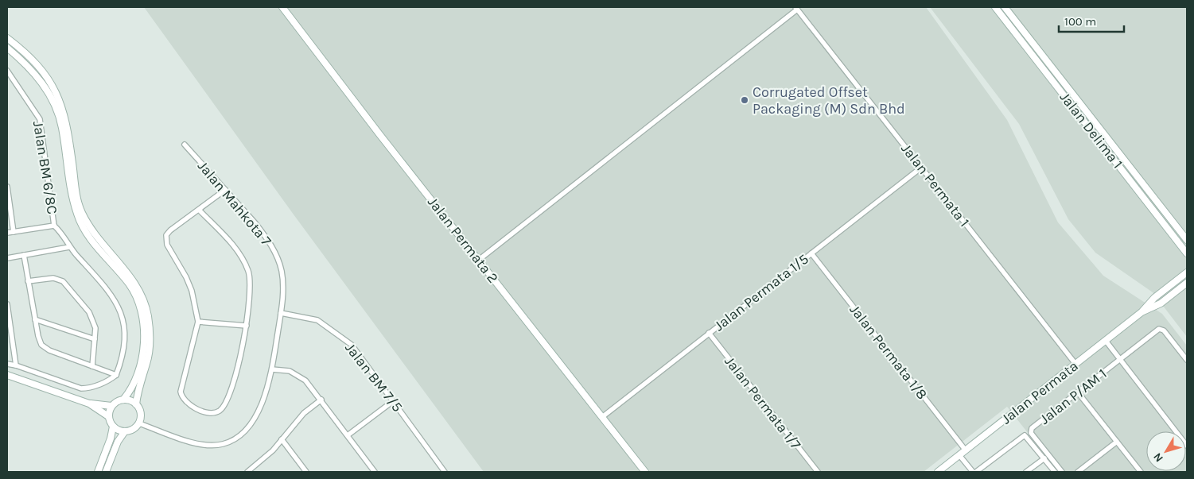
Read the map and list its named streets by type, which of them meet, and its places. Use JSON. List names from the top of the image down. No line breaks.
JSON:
{"streets":{"street":["Jalan Delima 1","Jalan BM 6/8C","Jalan Permata 1","Jalan Mahkota 7","Jalan Permata 2","Jalan Permata 1/5","Jalan Permata 1/8","Jalan BM 7/5","Jalan Permata","Jalan P/AM 1","Jalan Permata 1/7"]},"crossings":[["Jalan Permata 1","Jalan Permata 1/5"],["Jalan Permata 1","Jalan Permata"],["Jalan Mahkota 7","Jalan BM 7/5"],["Jalan Permata 2","Jalan Permata 1/5"],["Jalan Permata 1/5","Jalan Permata 1/8"],["Jalan Permata 1/5","Jalan Permata 1/7"],["Jalan Permata 1/8","Jalan Permata"]],"places":["Corrugated Offset Packaging (M) Sdn Bhd"],"scale_bar":"100 m","north":"bottom left"}
